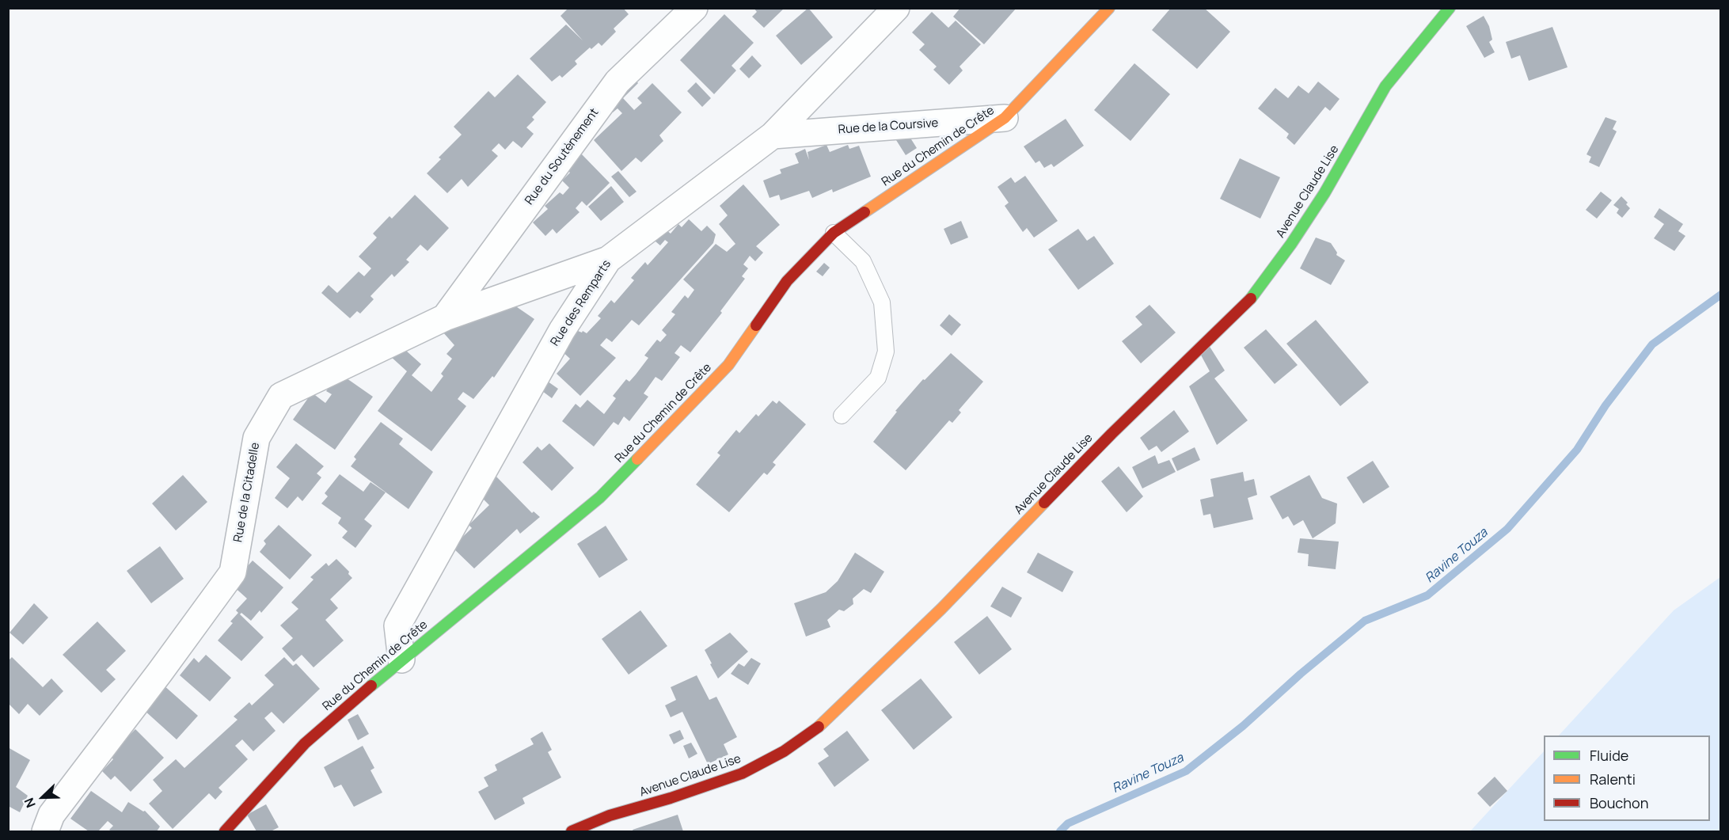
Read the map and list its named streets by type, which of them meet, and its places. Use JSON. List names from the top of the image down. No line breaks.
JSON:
{"streets":{"street":["Rue de la Coursive","Rue du Chemin de Crête","Rue du Soutènement","Avenue Claude Lise","Rue des Remparts","Rue de la Citadelle"]},"crossings":[["Rue de la Coursive","Rue du Chemin de Crête"],["Rue de la Coursive","Rue des Remparts"],["Rue du Chemin de Crête","Rue des Remparts"],["Rue du Soutènement","Rue de la Citadelle"],["Rue des Remparts","Rue de la Citadelle"]],"water":["Ravine Touza"],"legend":["Fluide","Ralenti","Bouchon"],"north":"bottom left"}
